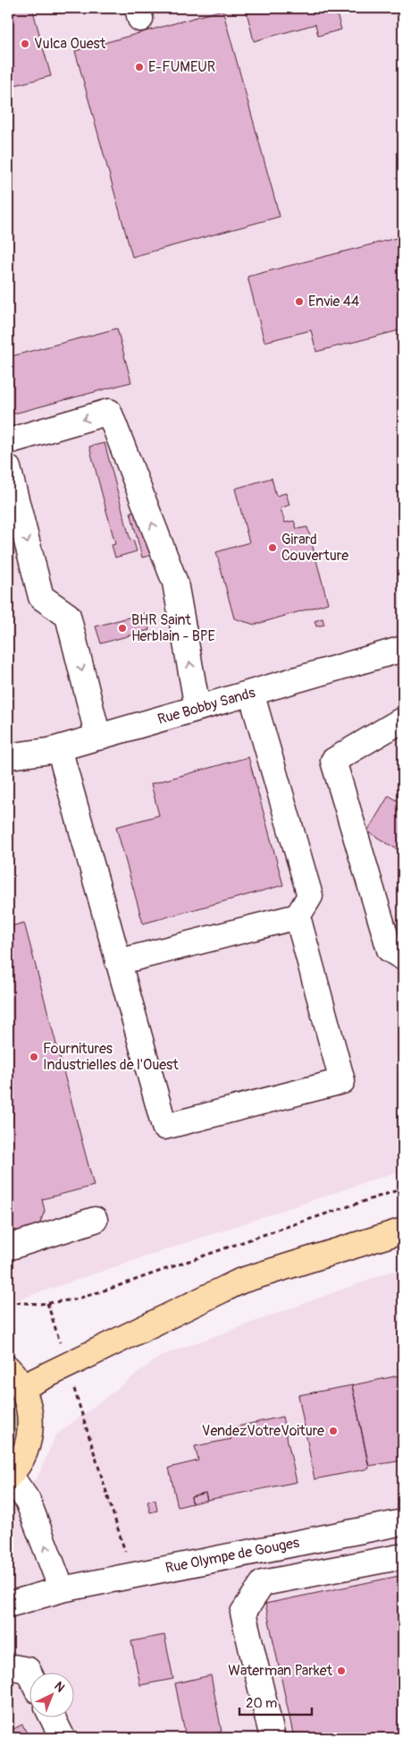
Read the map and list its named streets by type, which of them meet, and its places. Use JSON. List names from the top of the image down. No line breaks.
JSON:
{"streets":{"street":["Rue Bobby Sands","Rue Olympe de Gouges"]},"places":["Vulca Ouest","E-FUMEUR","Envie 44","Girard Couverture","BHR Saint Herblain - BPE","Fournitures Industrielles de l'Ouest","VendezVotreVoiture","Waterman Parket"],"scale_bar":"20 m","north":"top right"}
